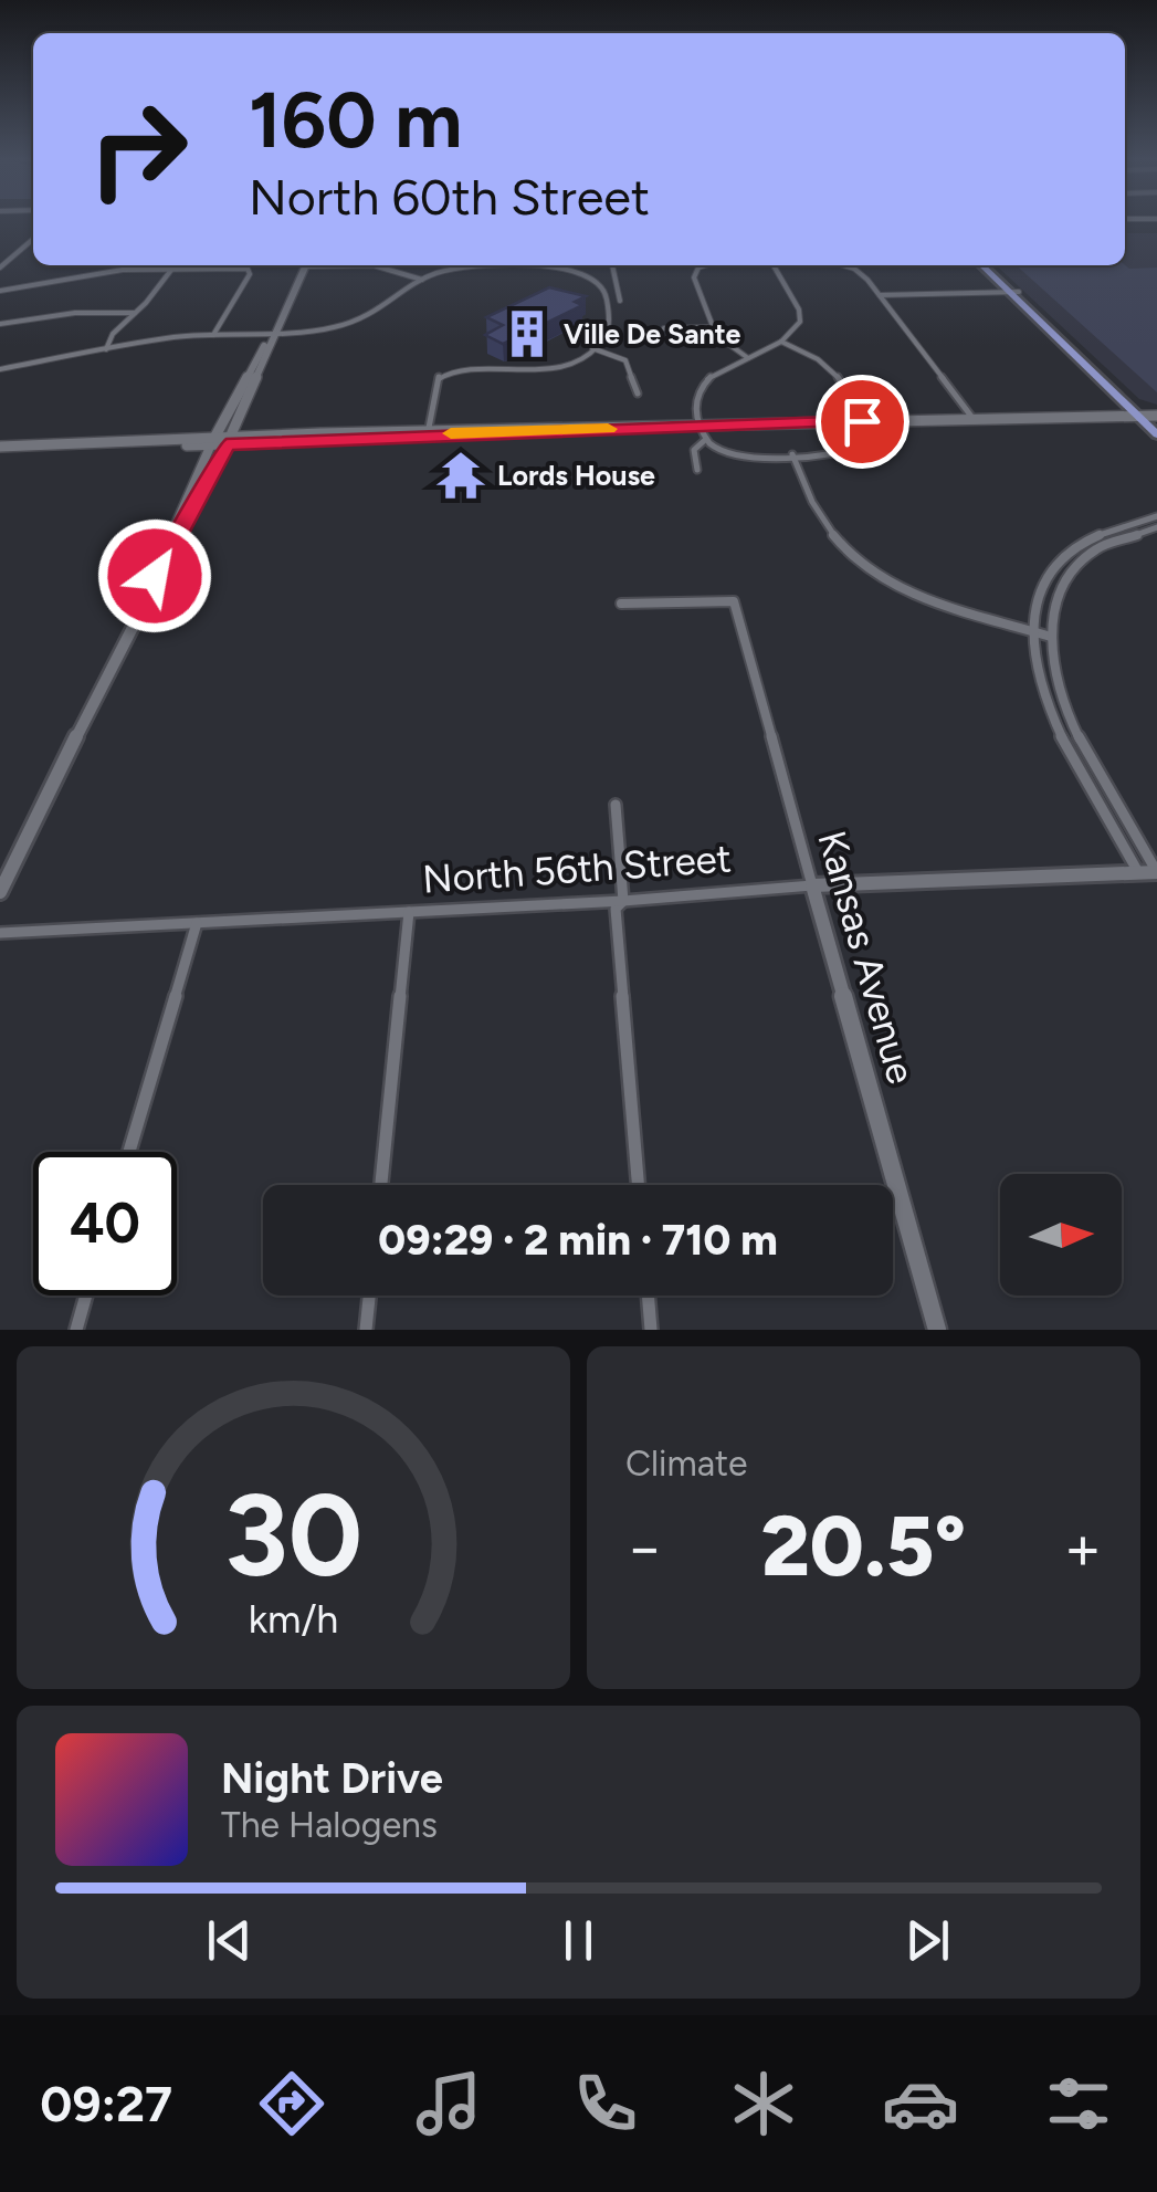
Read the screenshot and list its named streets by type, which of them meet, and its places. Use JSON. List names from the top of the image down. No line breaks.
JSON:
{"streets":{"street":["North 56th Street","Kansas Avenue"]},"crossings":[["North 56th Street","Kansas Avenue"]],"places":{"building":["Ville De Sante"],"temple":["Lords House"]},"north":"right","page":{"turn":["160 m","North 60th Street"],"limit":"40","trip":"09:29 · 2 min · 710 m","tile":"Climate","heat":["−","20.5°","+"],"song":["Night Drive","The Halogens"],"tabs":"09:27","gauge":["30","km/h"]}}
